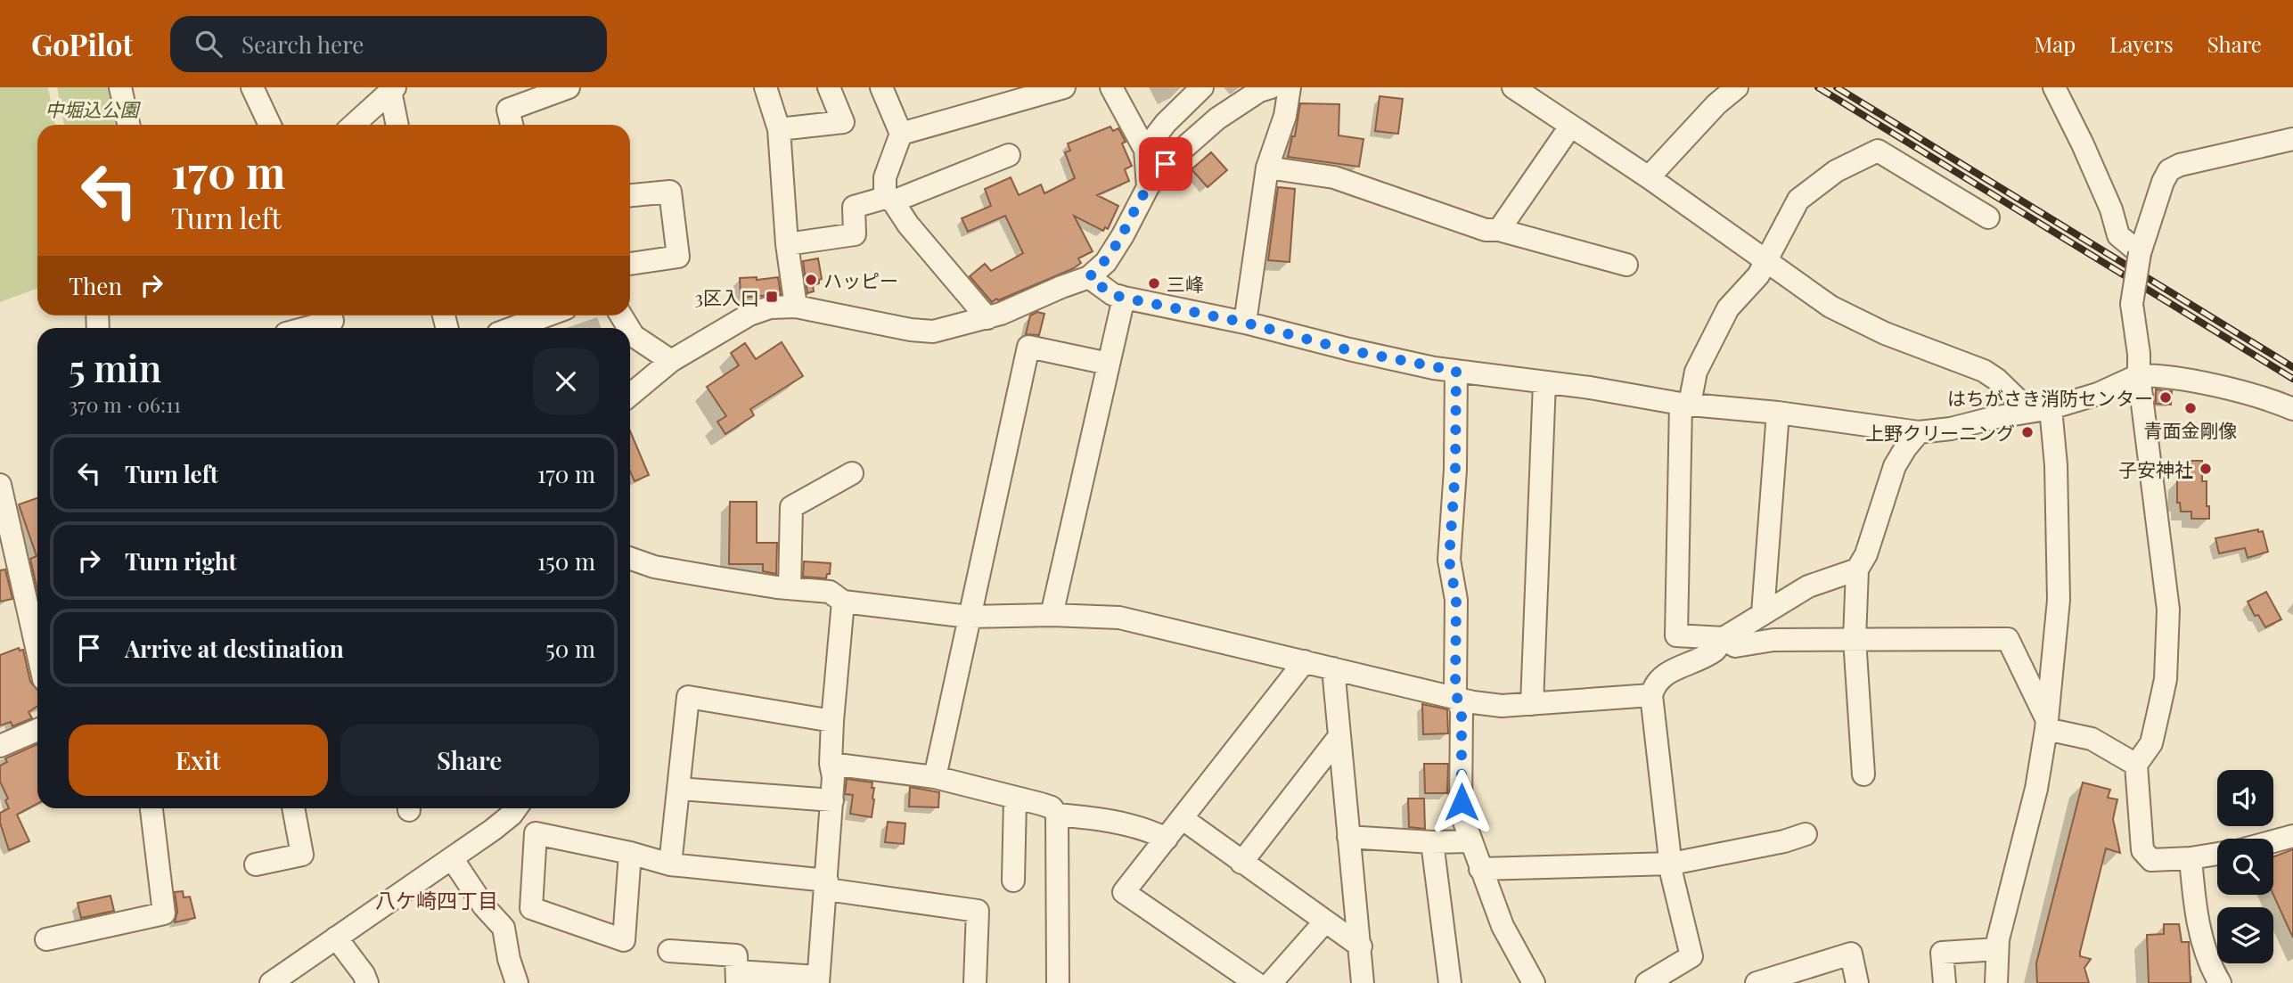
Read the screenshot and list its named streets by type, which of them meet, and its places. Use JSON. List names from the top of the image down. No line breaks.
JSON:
{"districts":["八ケ崎四丁目"],"parks":["中堀込公園"],"places":{"other":["ハッピー","三峰","はちがさき消防センター","青面金剛像","上野クリーニング","子安神社"],"transit":["3区入口"]},"page":{"header":"GoPilot","search":"Search here","nav":["Map","Layers","Share"],"turn":["170 m","Turn left"],"then":"Then","heading":["5 min","370 m · 06:11"],"list":[{"name":"Turn left","value":"170 m"},{"name":"Turn right","value":"150 m"},{"name":"Arrive at destination","value":"50 m"}],"buttons":["Exit","Share"]}}
